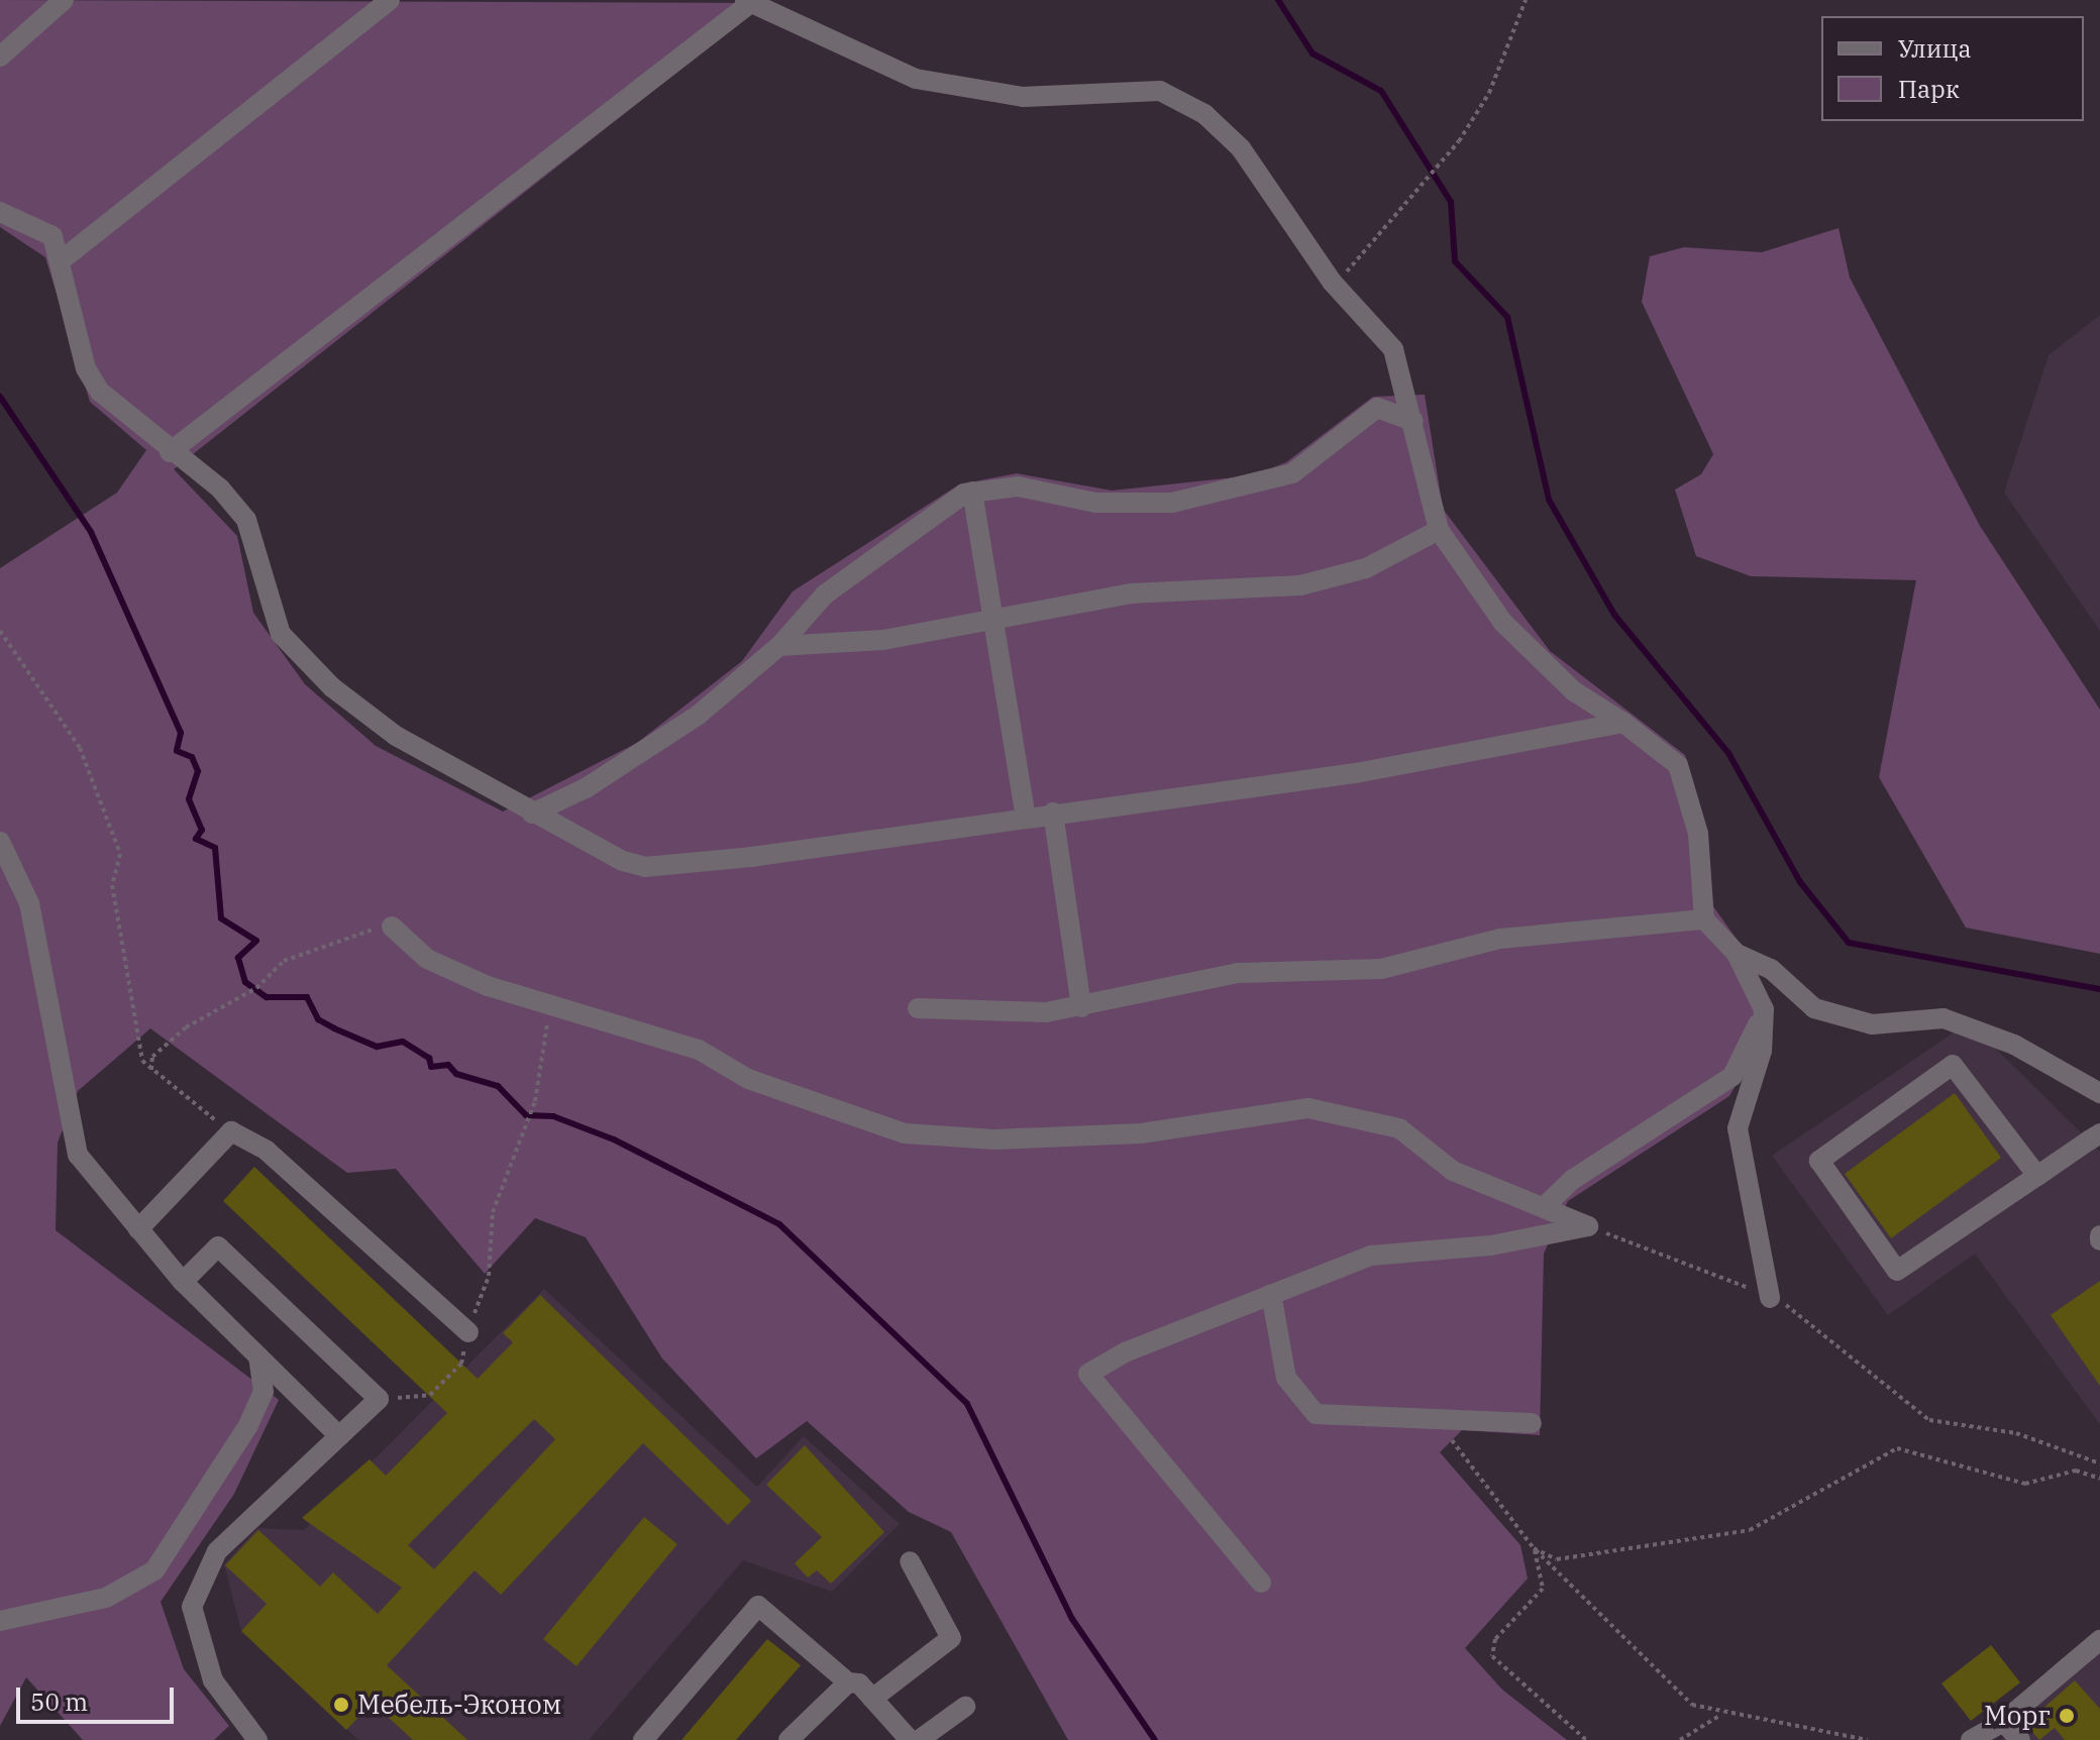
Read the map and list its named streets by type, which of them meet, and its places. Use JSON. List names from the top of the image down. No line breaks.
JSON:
{"places":["Мебель-Эконом","Морг"],"legend":["Улица","Парк"],"scale_bar":"50 m"}
